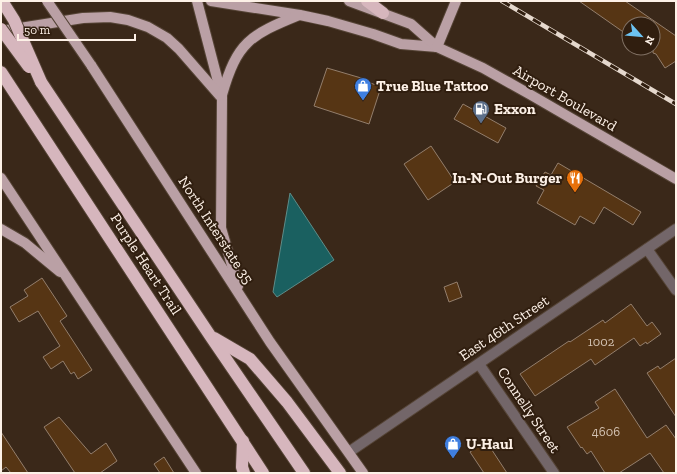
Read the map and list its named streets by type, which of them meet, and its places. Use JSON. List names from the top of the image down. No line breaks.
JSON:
{"streets":{"highway":["Purple Heart Trail"],"main road":["Airport Boulevard","North Interstate 35"],"street":["East 46th Street","Connelly Street"]},"crossings":[["North Interstate 35","East 46th Street"],["East 46th Street","Connelly Street"]],"places":{"shop":["True Blue Tattoo","U-Haul"],"fuel station":["Exxon"],"restaurant":["In-N-Out Burger"]},"house_numbers":["1002","4606"],"scale_bar":"50 m","north":"bottom right"}
